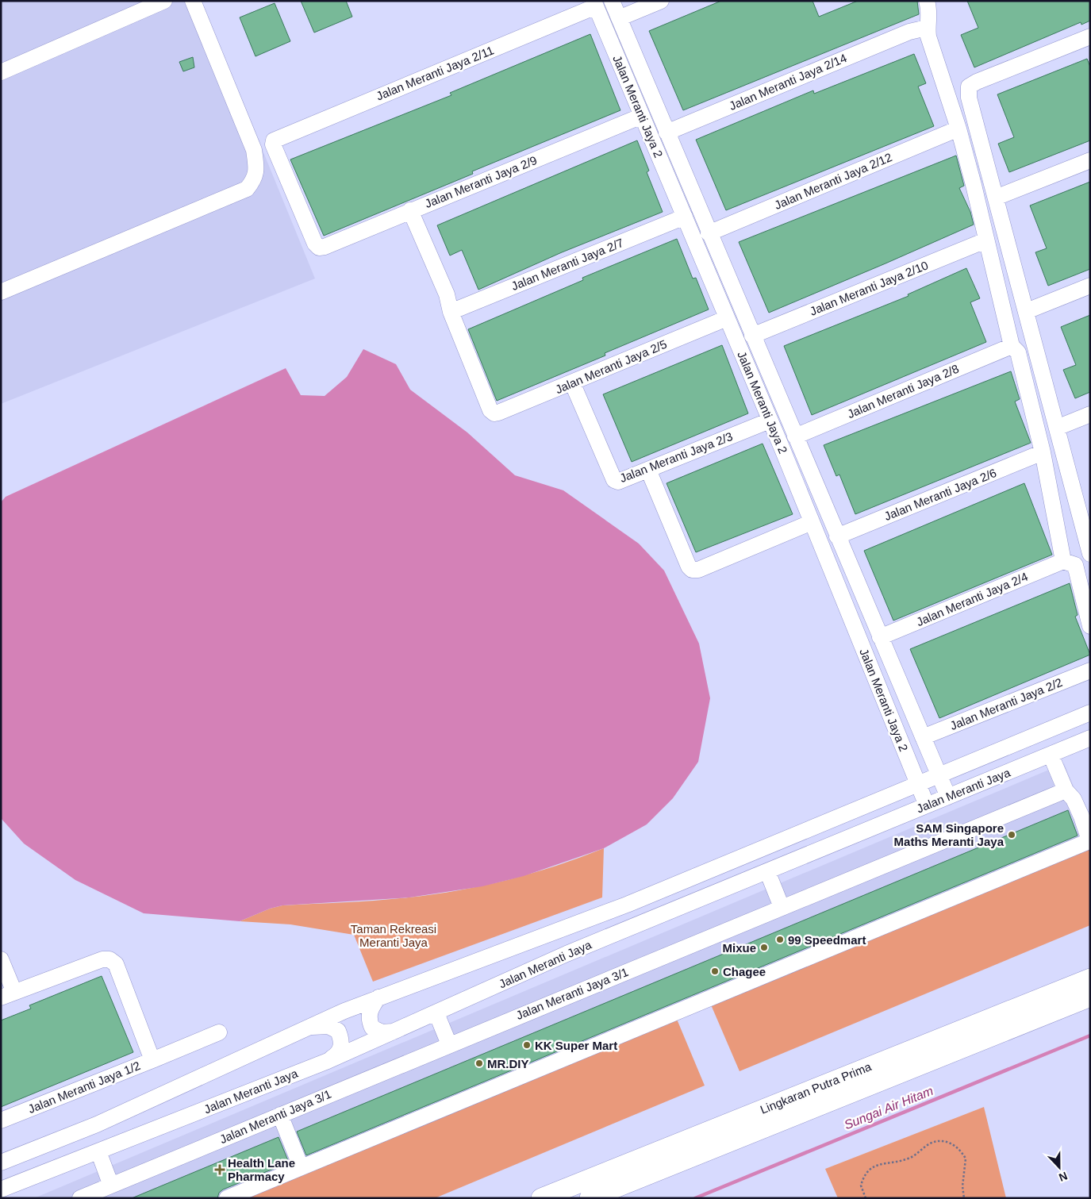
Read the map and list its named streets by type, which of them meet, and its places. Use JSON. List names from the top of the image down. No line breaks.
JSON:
{"streets":{"main road":["Lingkaran Putra Prima"],"street":["Jalan Meranti Jaya 2/11","Jalan Meranti Jaya 2/14","Jalan Meranti Jaya 2","Jalan Meranti Jaya 2/12","Jalan Meranti Jaya 2/9","Jalan Meranti Jaya 2/7","Jalan Meranti Jaya 2/10","Jalan Meranti Jaya 2/5","Jalan Meranti Jaya 2/8","Jalan Meranti Jaya 2/3","Jalan Meranti Jaya 2/6","Jalan Meranti Jaya 2/4","Jalan Meranti Jaya 2/2","Jalan Meranti Jaya","Jalan Meranti Jaya 3/1","Jalan Meranti Jaya 1/2"]},"crossings":[["Jalan Meranti Jaya 2/11","Jalan Meranti Jaya 2"],["Jalan Meranti Jaya 2/11","Jalan Meranti Jaya 2/9"],["Jalan Meranti Jaya 2/14","Jalan Meranti Jaya 2"],["Jalan Meranti Jaya 2","Jalan Meranti Jaya 2/12"],["Jalan Meranti Jaya 2","Jalan Meranti Jaya 2/9"],["Jalan Meranti Jaya 2","Jalan Meranti Jaya 2/7"],["Jalan Meranti Jaya 2","Jalan Meranti Jaya 2/10"],["Jalan Meranti Jaya 2","Jalan Meranti Jaya 2/5"],["Jalan Meranti Jaya 2","Jalan Meranti Jaya 2/8"],["Jalan Meranti Jaya 2","Jalan Meranti Jaya 2/3"],["Jalan Meranti Jaya 2","Jalan Meranti Jaya 2/6"],["Jalan Meranti Jaya 2","Jalan Meranti Jaya 2/4"],["Jalan Meranti Jaya 2","Jalan Meranti Jaya 2/2"],["Jalan Meranti Jaya 2","Jalan Meranti Jaya"],["Jalan Meranti Jaya 2/7","Jalan Meranti Jaya 2/5"],["Jalan Meranti Jaya 2/5","Jalan Meranti Jaya 2/3"]],"water":["Sungai Air Hitam"],"parks":["Taman Rekreasi Meranti Jaya"],"places":{"other":["SAM Singapore Maths Meranti Jaya","99 Speedmart","Mixue","Chagee","KK Super Mart","MR.DIY"],"health":["Health Lane Pharmacy"]},"north":"bottom"}
